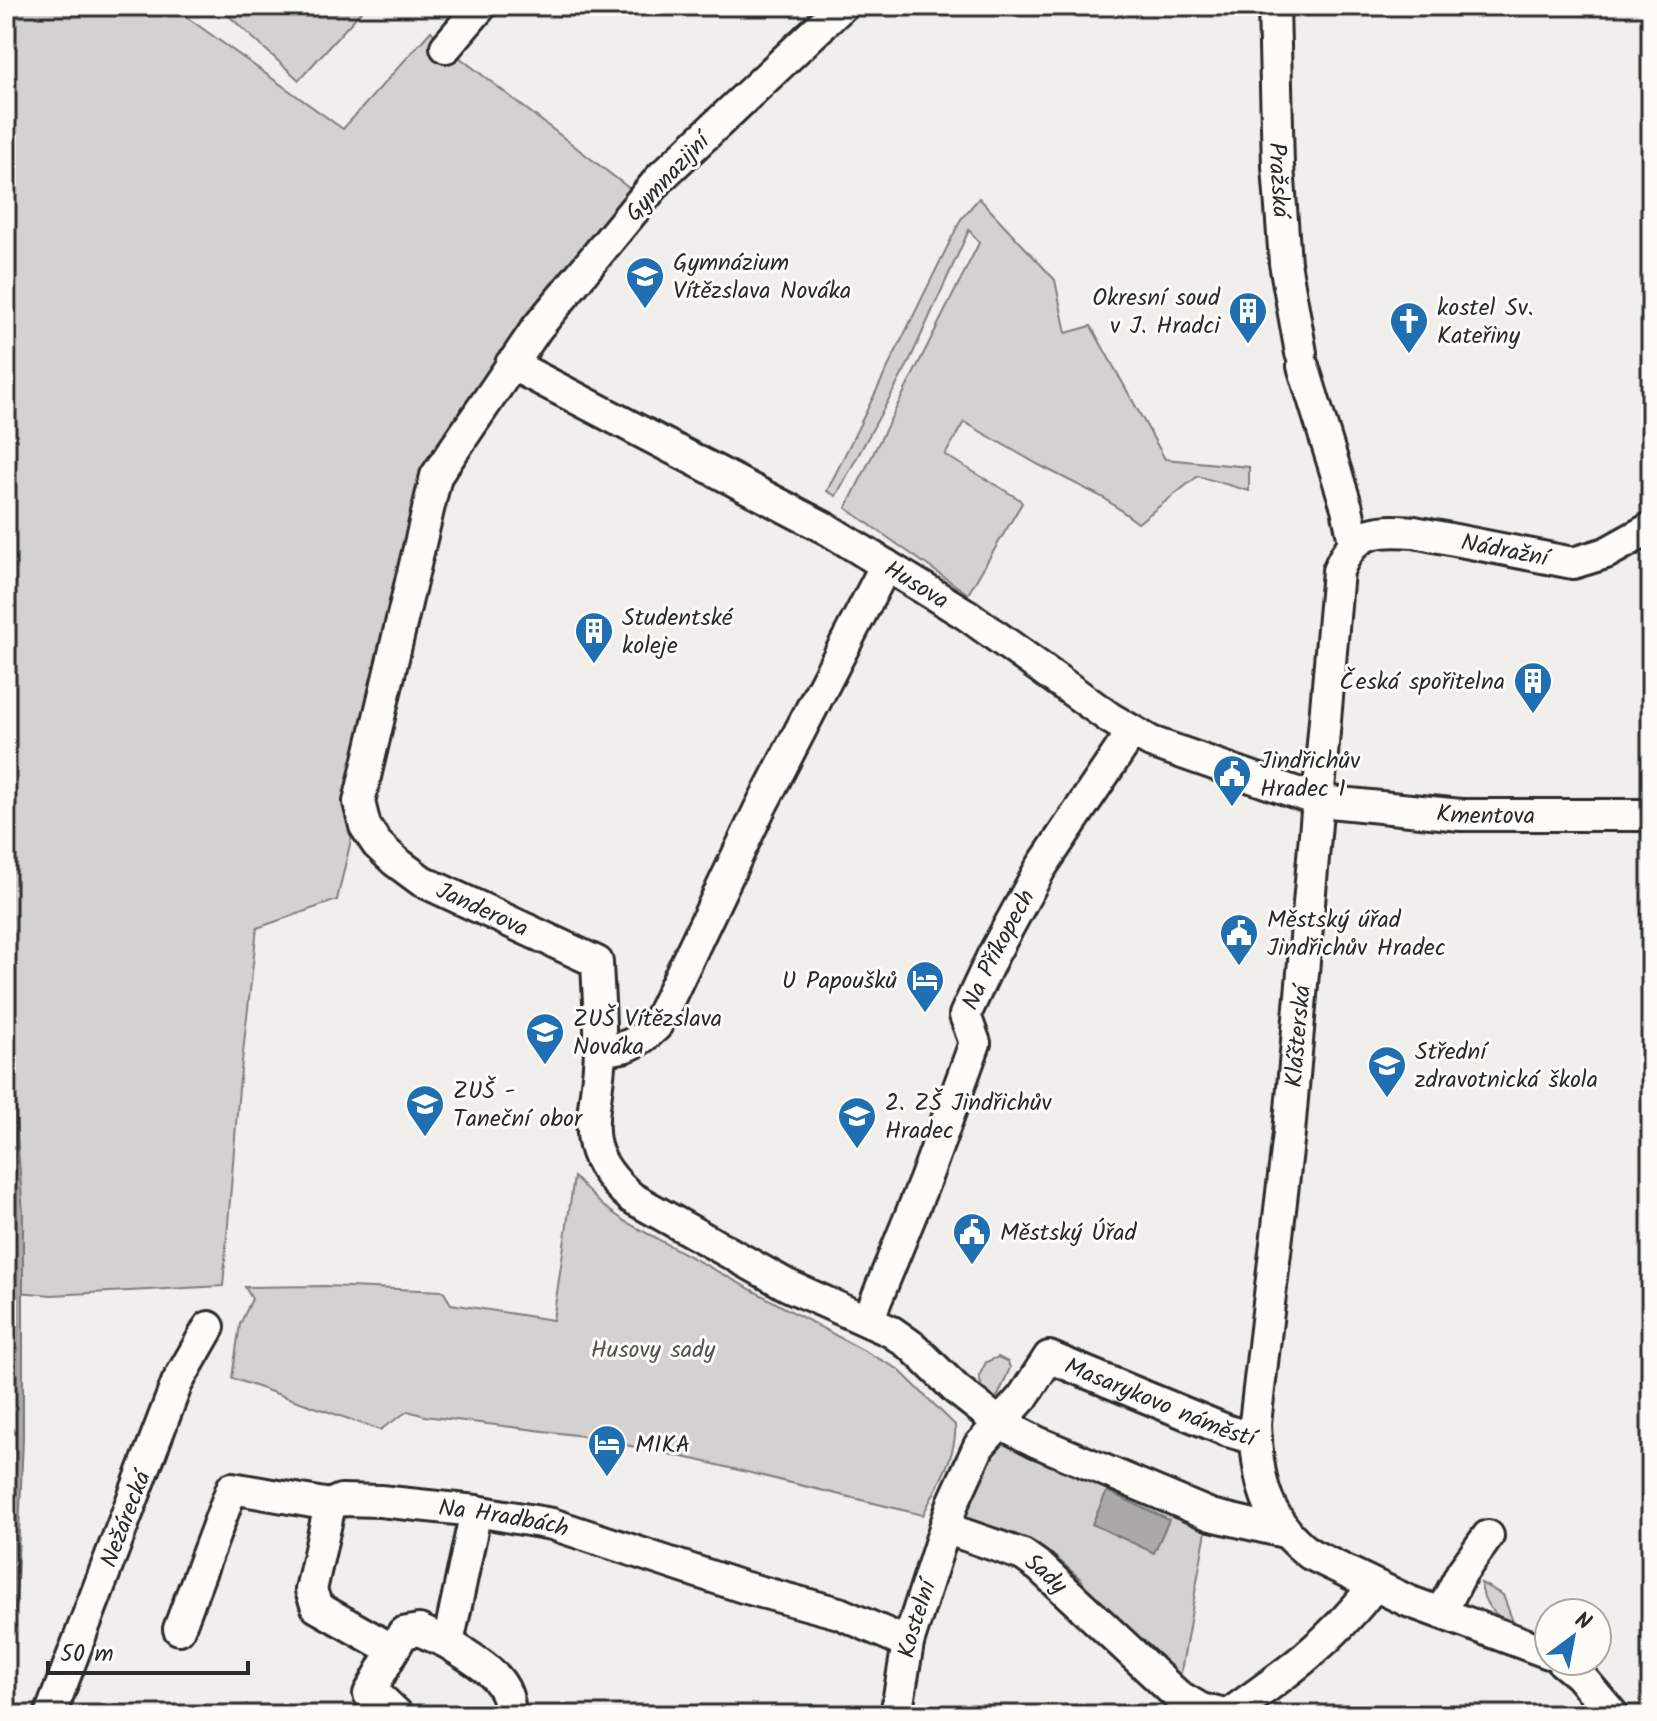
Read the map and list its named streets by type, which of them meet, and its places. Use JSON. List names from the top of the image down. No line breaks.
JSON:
{"streets":{"street":["Gymnazijní","Pražská","Nádražní","Husova","Kmentova","Janderova","Na Příkopech","Klášterská","Masarykovo náměstí","Nežárecká","Na Hradbách","Sady","Kostelní"]},"crossings":[["Gymnazijní","Husova"],["Gymnazijní","Janderova"],["Pražská","Nádražní"],["Pražská","Klášterská"],["Nádražní","Klášterská"],["Husova","Kmentova"],["Husova","Janderova"],["Husova","Na Příkopech"],["Husova","Klášterská"],["Kmentova","Klášterská"],["Janderova","Na Příkopech"],["Janderova","Masarykovo náměstí"],["Na Příkopech","Masarykovo náměstí"],["Klášterská","Masarykovo náměstí"],["Na Hradbách","Kostelní"],["Sady","Kostelní"]],"parks":["Husovy sady"],"places":{"school or university":["Gymnázium Vítězslava Nováka","ZUŠ Vítězslava Nováka","Střední zdravotnická škola","ZUŠ - Taneční obor","2. ZŠ Jindřichův Hradec"],"building":["Okresní soud v J. Hradci","Studentské koleje","Česká spořitelna"],"church":["kostel Sv. Kateřiny"],"public building":["Jindřichův Hradec 1","Městský úřad Jindřichův Hradec","Městský Úřad"],"hotel":["U Papoušků","MIKA"]},"scale_bar":"50 m","north":"top right"}
